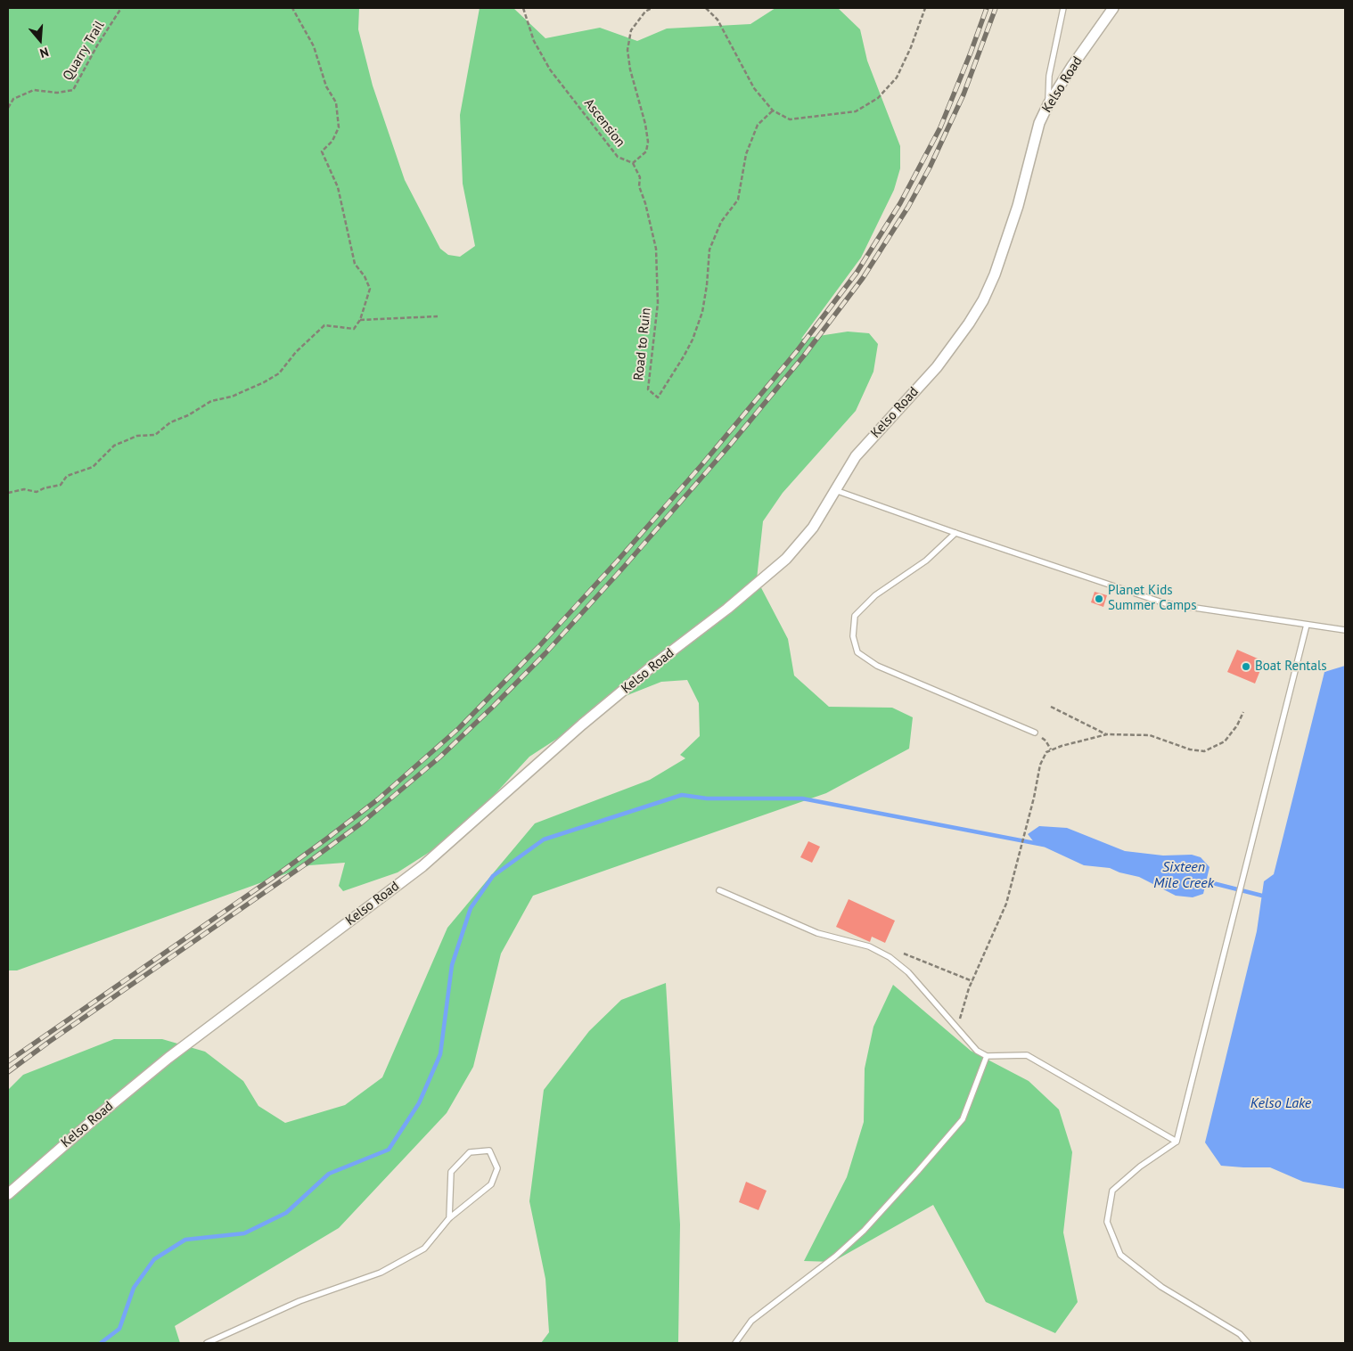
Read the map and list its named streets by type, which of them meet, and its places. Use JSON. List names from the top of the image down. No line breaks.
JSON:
{"streets":{"street":["Kelso Road"],"path":["Quarry Trail","Ascension","Road to Ruin"]},"crossings":[["Ascension","Road to Ruin"]],"water":["Sixteen Mile Creek","Kelso Lake"],"places":["Planet Kids Summer Camps","Boat Rentals"],"north":"bottom"}
